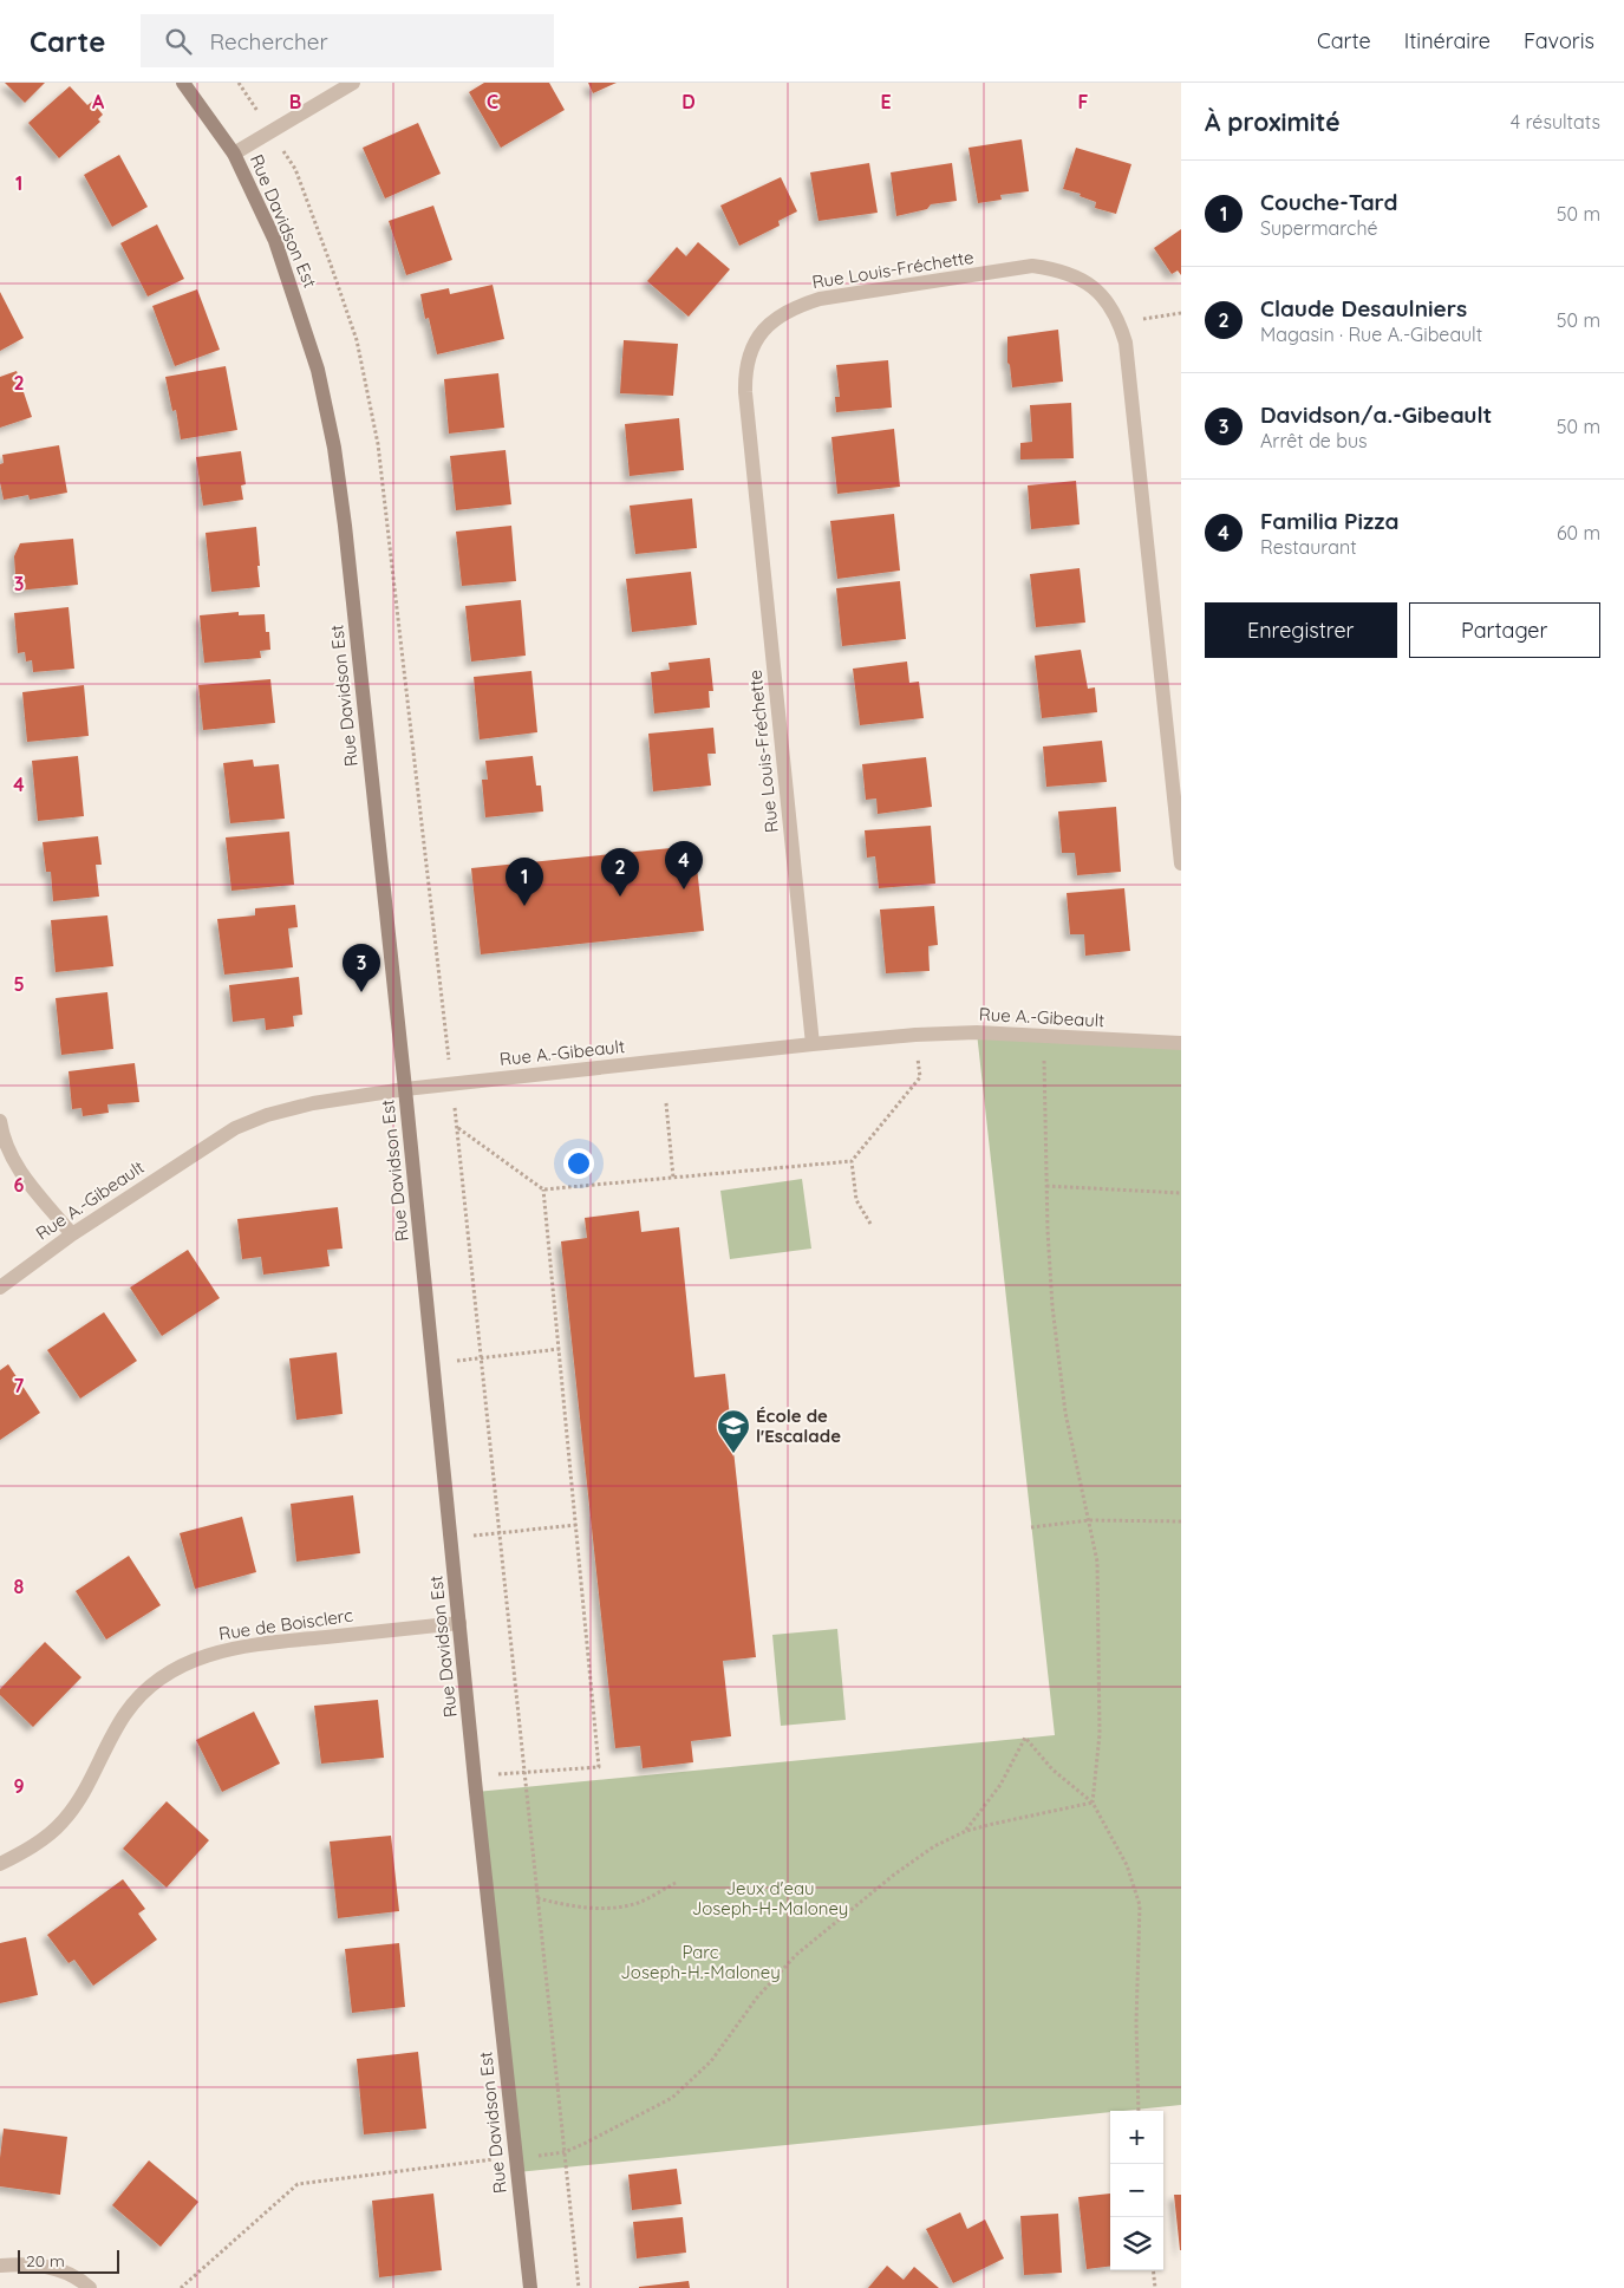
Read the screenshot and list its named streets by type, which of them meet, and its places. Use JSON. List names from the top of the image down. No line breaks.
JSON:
{"streets":{"street":["Rue Davidson Est","Rue Louis-Fréchette","Rue A.-Gibeault","Rue de Boisclerc"]},"crossings":[["Rue Davidson Est","Rue A.-Gibeault"],["Rue Davidson Est","Rue de Boisclerc"],["Rue Louis-Fréchette","Rue A.-Gibeault"]],"parks":["Jeux d'eau Joseph-H-Maloney","Parc Joseph-H.-Maloney"],"places":{"school or university":["École de l'Escalade"]},"scale_bar":"20 m","page":{"header":"Carte","search":"Rechercher","nav":["Carte","Itinéraire","Favoris"],"heading":["À proximité","4 résultats"],"list":[{"mark":"1","name":"Couche-Tard","note":"Supermarché","value":"50 m"},{"mark":"2","name":"Claude Desaulniers","note":"Magasin · Rue A.-Gibeault","value":"50 m"},{"mark":"3","name":"Davidson/a.-Gibeault","note":"Arrêt de bus","value":"50 m"},{"mark":"4","name":"Familia Pizza","note":"Restaurant","value":"60 m"}],"buttons":["Enregistrer","Partager"],"pins":["4","2","1","3"],"map_buttons":["+","−"],"scale":"20 m"},"grid":{"columns":["A","B","C","D","E","F"],"rows":["1","2","3","4","5","6","7","8","9"]}}
